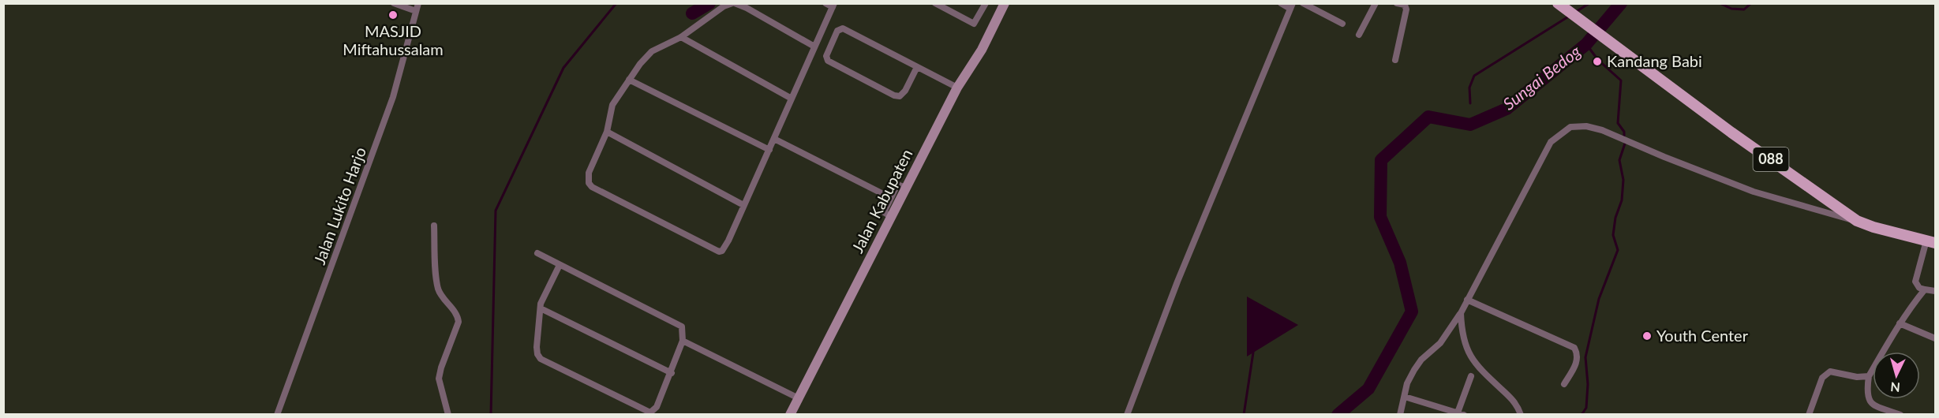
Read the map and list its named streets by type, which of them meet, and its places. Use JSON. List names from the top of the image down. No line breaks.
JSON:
{"streets":{"main road":["088","Jalan Kabupaten"],"street":["Jalan Lukito Harjo"]},"water":["Sungai Bedog"],"places":["MASJID Miftahussalam","Kandang Babi","Youth Center"],"north":"bottom"}
